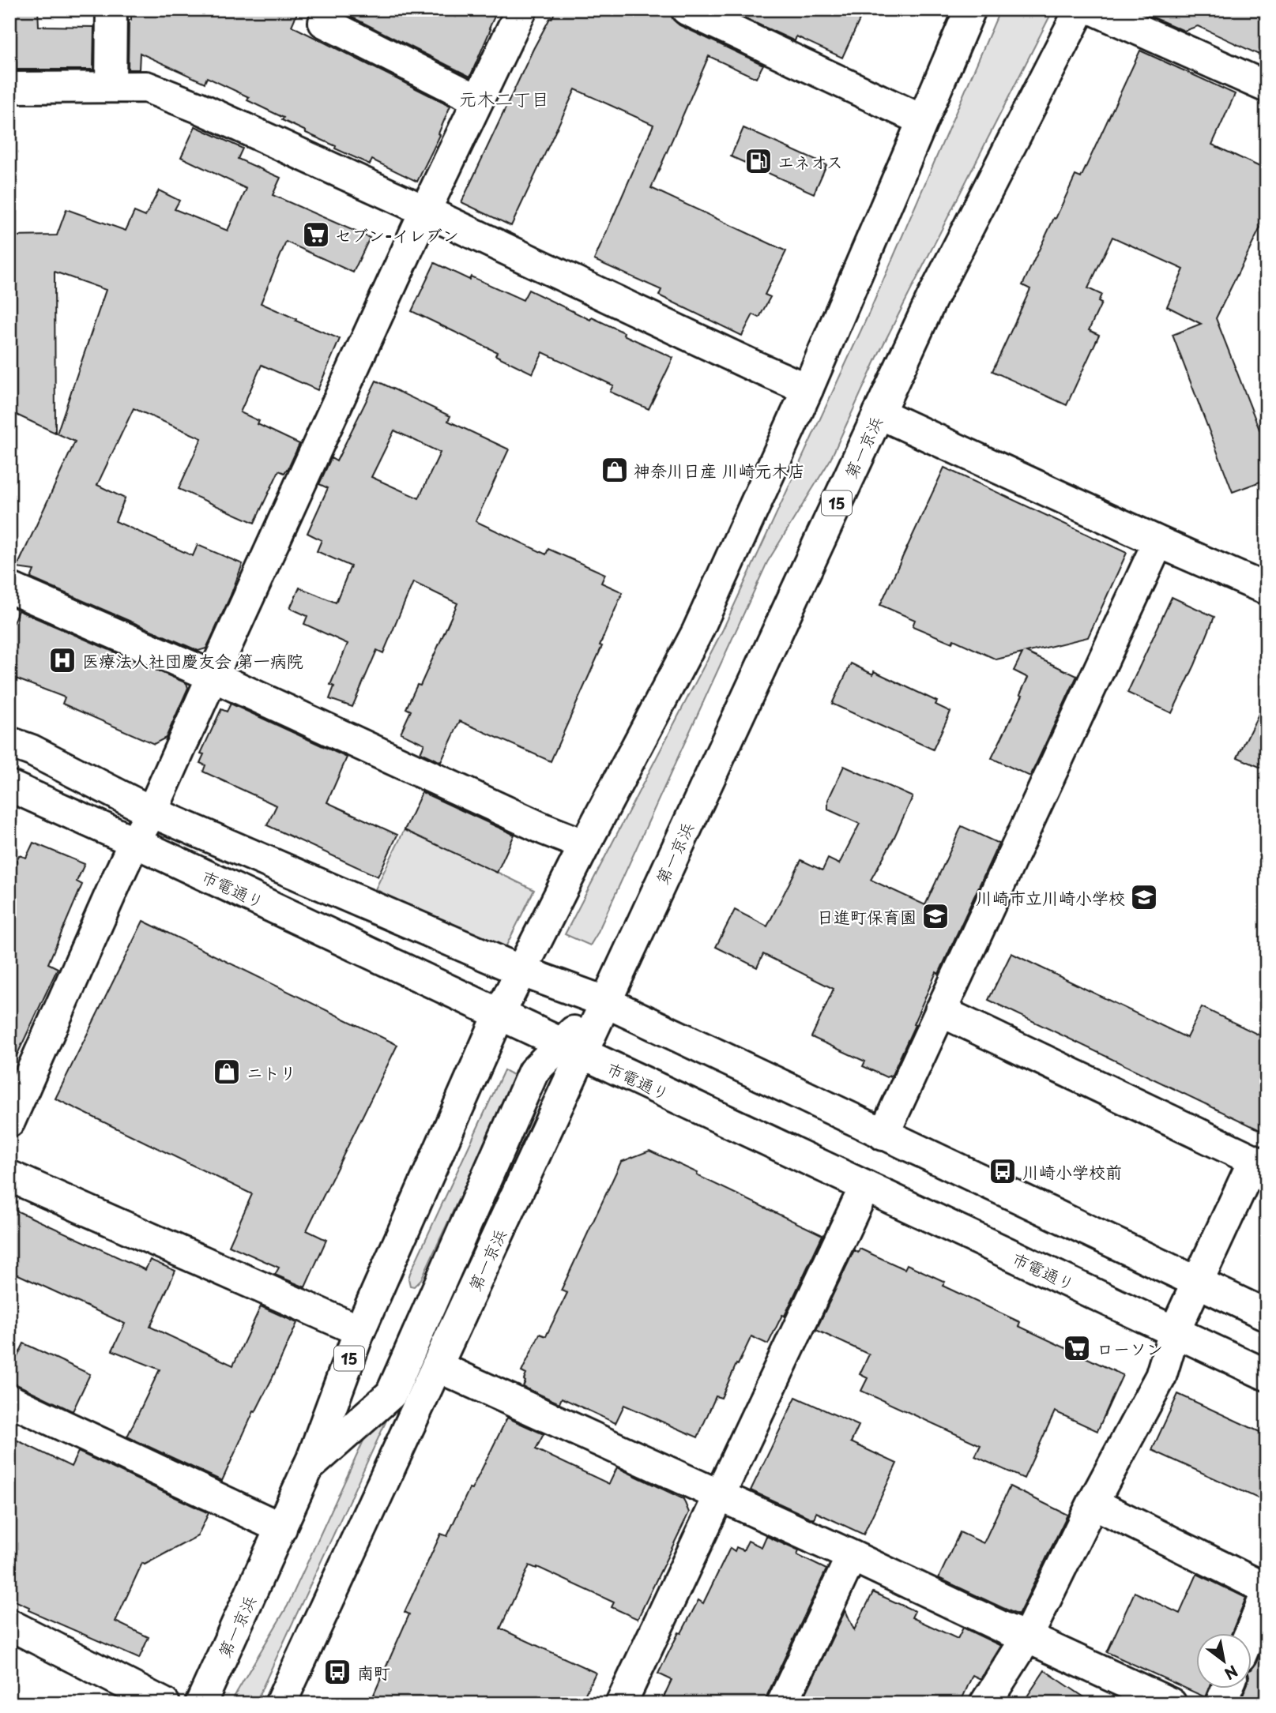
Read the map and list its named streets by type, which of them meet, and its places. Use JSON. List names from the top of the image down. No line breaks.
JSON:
{"streets":{"main road":["第一京浜","15","市電通り"]},"crossings":[["第一京浜","市電通り"]],"districts":["元木二丁目"],"places":{"fuel station":["エネオス"],"supermarket":["セブン-イレブン","ローソン"],"shop":["神奈川日産 川崎元木店","ニトリ"],"hospital":["医療法人社団慶友会 第一病院"],"school or university":["川崎市立川崎小学校","日進町保育園"],"bus stop":["川崎小学校前","南町"]},"north":"bottom right"}
